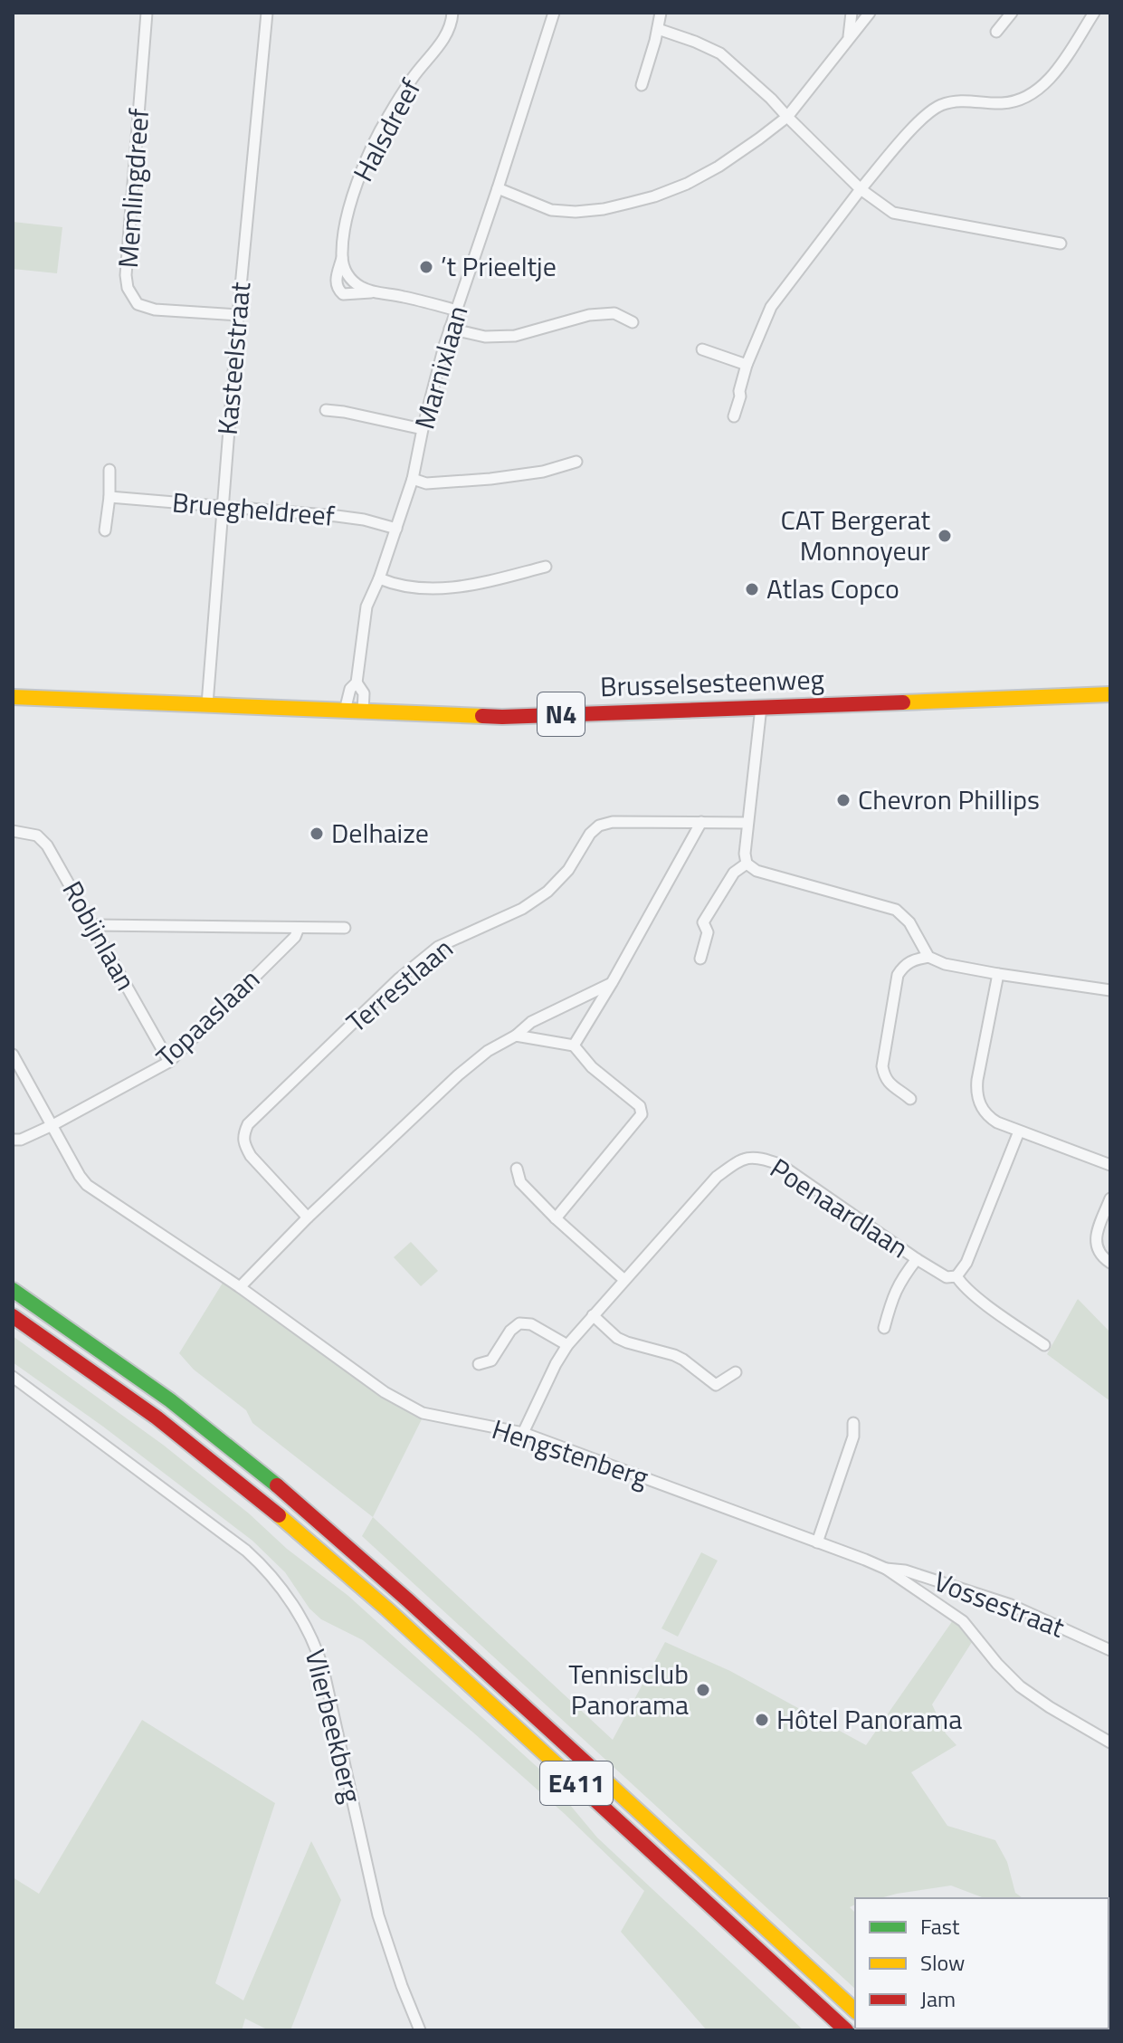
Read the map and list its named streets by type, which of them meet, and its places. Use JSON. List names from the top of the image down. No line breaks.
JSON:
{"streets":{"main road":["Brusselsesteenweg","N4","E411"],"street":["Halsdreef","Memlingdreef","Kasteelstraat","Marnixlaan","Bruegheldreef","Robijnlaan","Terrestlaan","Topaaslaan","Poenaardlaan","Hengstenberg","Vossestraat","Vlierbeekberg"]},"crossings":[["Halsdreef","Marnixlaan"],["Memlingdreef","Kasteelstraat"],["Kasteelstraat","Bruegheldreef"],["Kasteelstraat","Brusselsesteenweg"],["Marnixlaan","Bruegheldreef"],["Marnixlaan","Brusselsesteenweg"],["Robijnlaan","Topaaslaan"],["Topaaslaan","Hengstenberg"],["Poenaardlaan","Hengstenberg"],["Hengstenberg","Vossestraat"]],"places":["’t Prieeltje","CAT Bergerat Monnoyeur","Atlas Copco","Chevron Phillips","Delhaize","Tennisclub Panorama","Hôtel Panorama"],"legend":["Fast","Slow","Jam"]}
